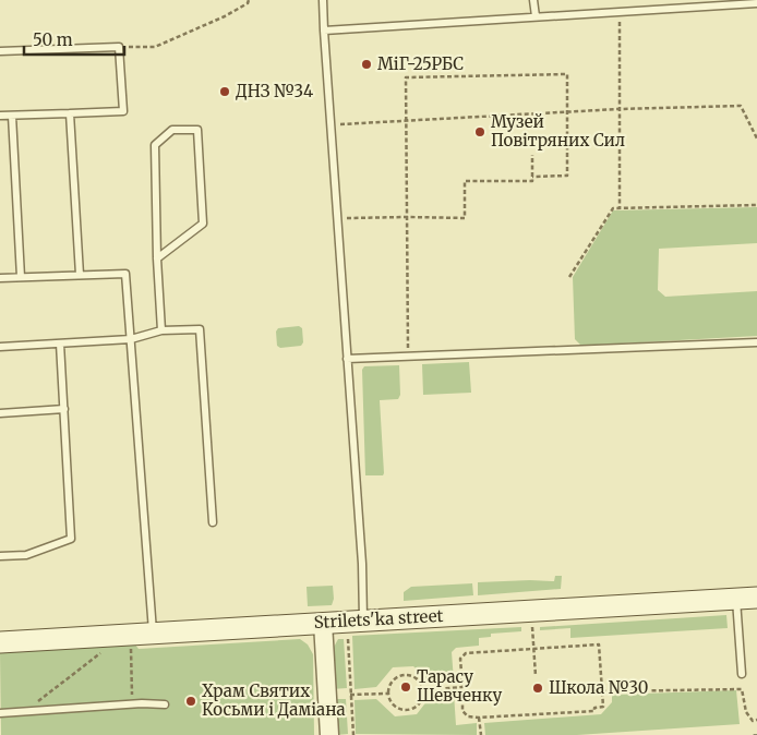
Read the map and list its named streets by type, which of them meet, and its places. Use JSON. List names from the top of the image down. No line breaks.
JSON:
{"streets":{"main road":["Strilets'ka street"]},"places":["МіГ-25РБС","ДНЗ №34","Музей Повітряних Сил","Тарасу Шевченку","Школа №30","Храм Святих Косьми і Даміана"],"scale_bar":"50 m"}
